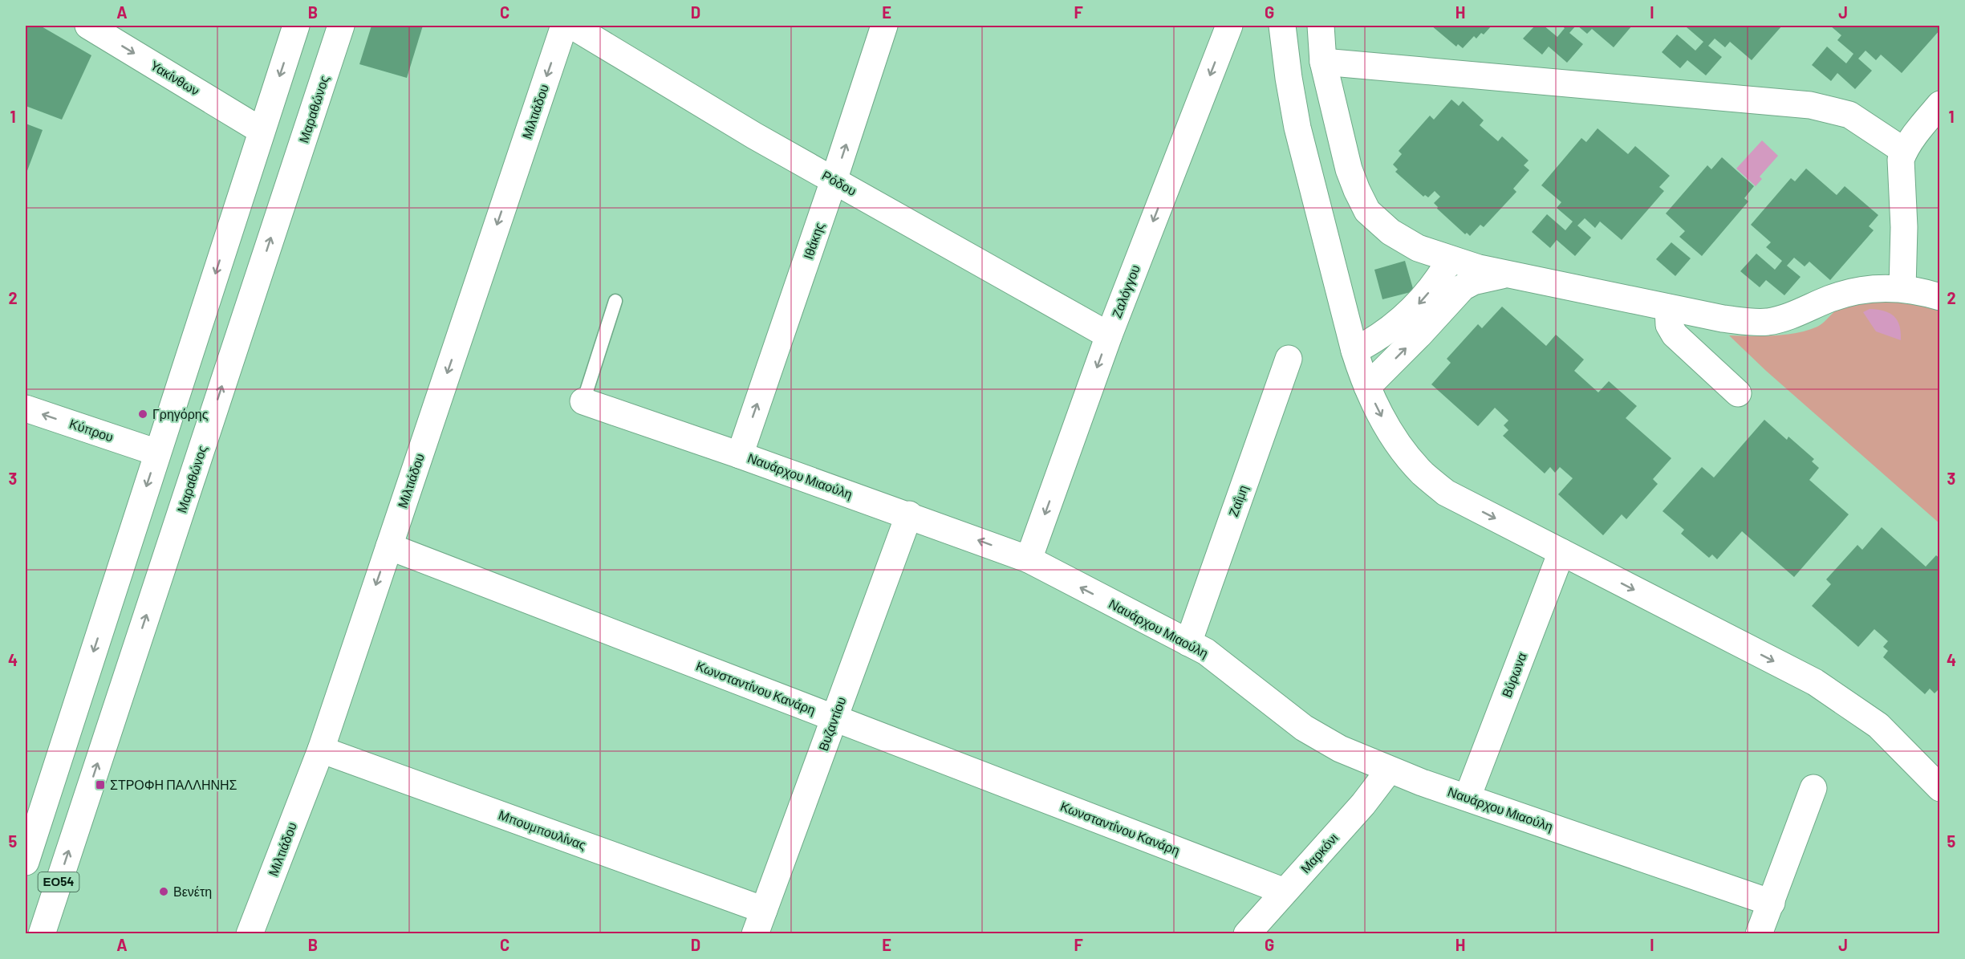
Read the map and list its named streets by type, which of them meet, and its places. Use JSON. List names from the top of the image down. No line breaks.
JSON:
{"streets":{"street":["Υακίνθων","Μαραθώνος","Μιλτιάδου","Ρόδου","Ιθάκης","Ζαλόγγου","Κύπρου","Ναυάρχου Μιαούλη","Ζαΐμη","Βύρωνα","Κωνσταντίνου Κανάρη","Βυζαντίου","Μπουμπουλίνας","Μαρκόνι","ΕΟ54"]},"crossings":[["Υακίνθων","ΕΟ54"],["Μιλτιάδου","Κωνσταντίνου Κανάρη"],["Μιλτιάδου","Μπουμπουλίνας"],["Ρόδου","Ιθάκης"],["Ρόδου","Ζαλόγγου"],["Ιθάκης","Ναυάρχου Μιαούλη"],["Ζαλόγγου","Ναυάρχου Μιαούλη"],["Κύπρου","ΕΟ54"],["Ναυάρχου Μιαούλη","Ζαΐμη"],["Ναυάρχου Μιαούλη","Βύρωνα"],["Ναυάρχου Μιαούλη","Βυζαντίου"],["Ναυάρχου Μιαούλη","Μαρκόνι"],["Κωνσταντίνου Κανάρη","Βυζαντίου"],["Κωνσταντίνου Κανάρη","Μαρκόνι"],["Βυζαντίου","Μπουμπουλίνας"]],"one_way":["Υακίνθων","Μιλτιάδου","Ιθάκης","Ζαλόγγου","Κύπρου"],"places":{"other":["Γρηγόρης","Βενέτη"],"transit":["ΣΤΡΟΦΗ ΠΑΛΛΗΝΗΣ"]},"grid":{"columns":["A","B","C","D","E","F","G","H","I","J"],"rows":["1","2","3","4","5"]}}
